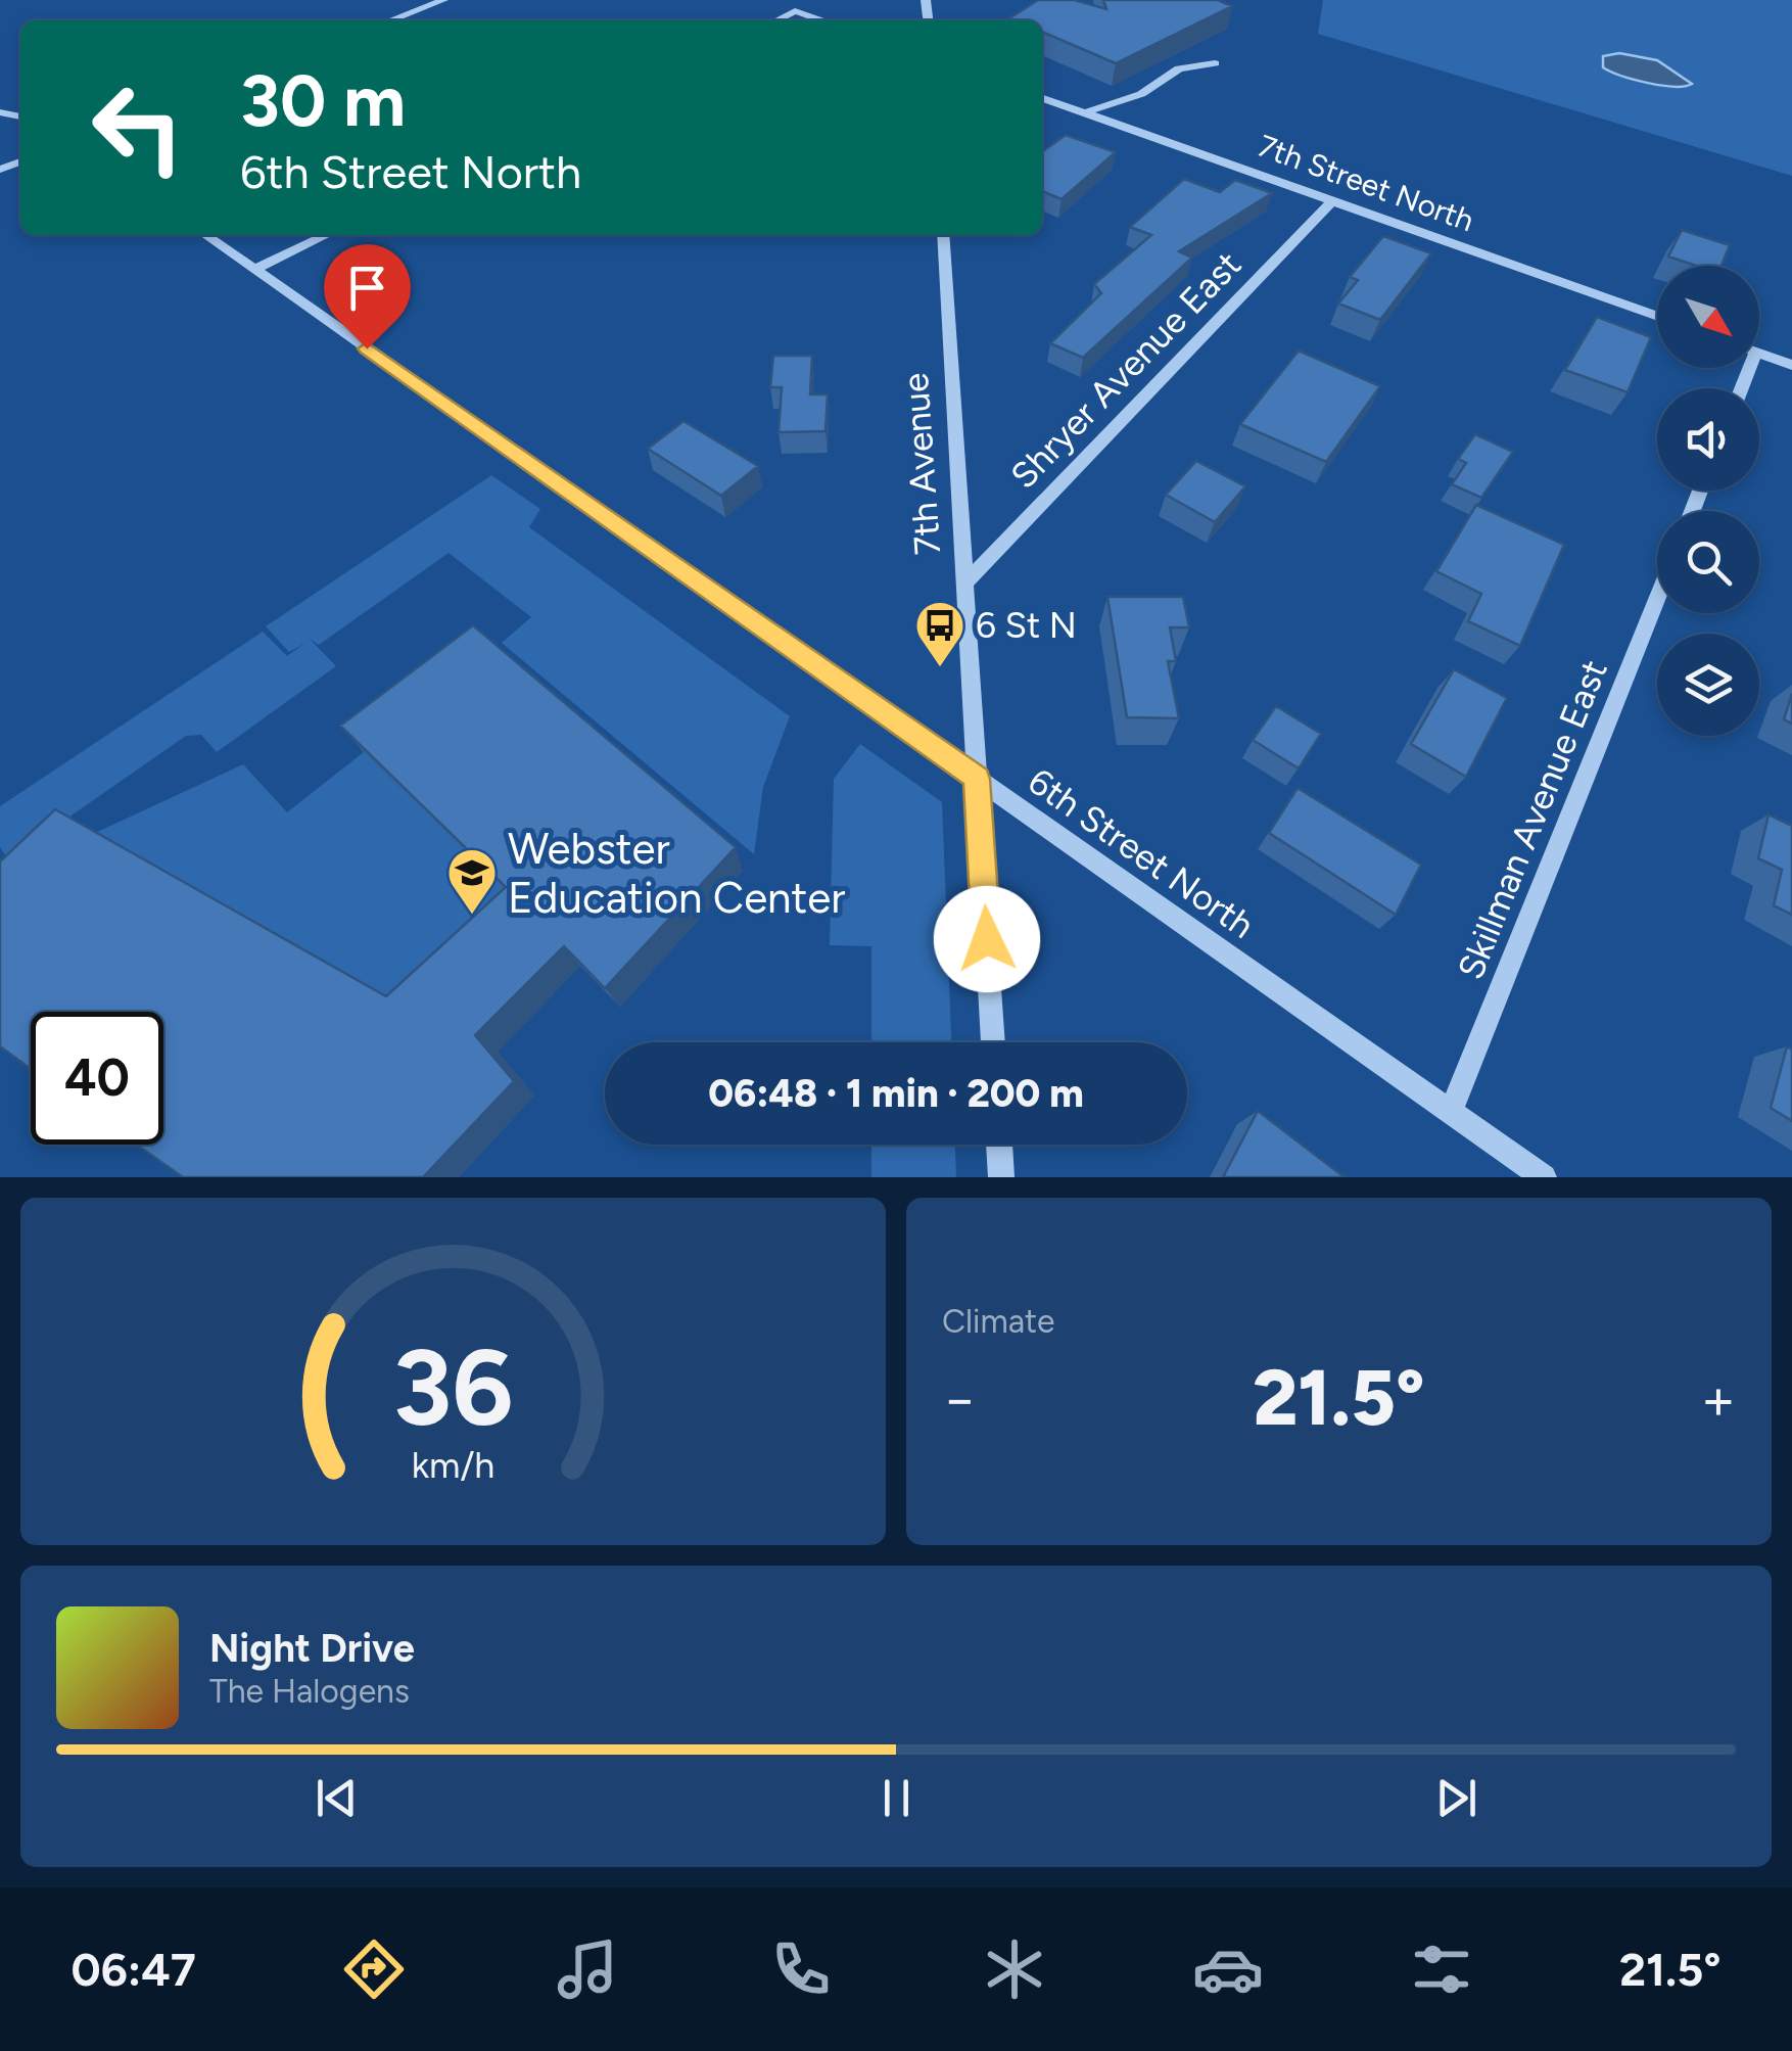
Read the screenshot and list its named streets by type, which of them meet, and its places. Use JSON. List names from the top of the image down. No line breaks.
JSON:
{"streets":{"street":["7th Street North","Shryer Avenue East","7th Avenue","Skillman Avenue East","6th Street North"]},"crossings":[["7th Street North","Shryer Avenue East"],["Shryer Avenue East","7th Avenue"],["7th Avenue","6th Street North"],["Skillman Avenue East","6th Street North"]],"places":{"bus stop":["6 St N"],"school or university":["Webster Education Center"]},"north":"bottom right","page":{"turn":["30 m","6th Street North"],"limit":"40","trip":"06:48 · 1 min · 200 m","tile":"Climate","heat":["−","21.5°","+"],"song":["Night Drive","The Halogens"],"tabs":["06:47","21.5°"],"gauge":["36","km/h"]}}
